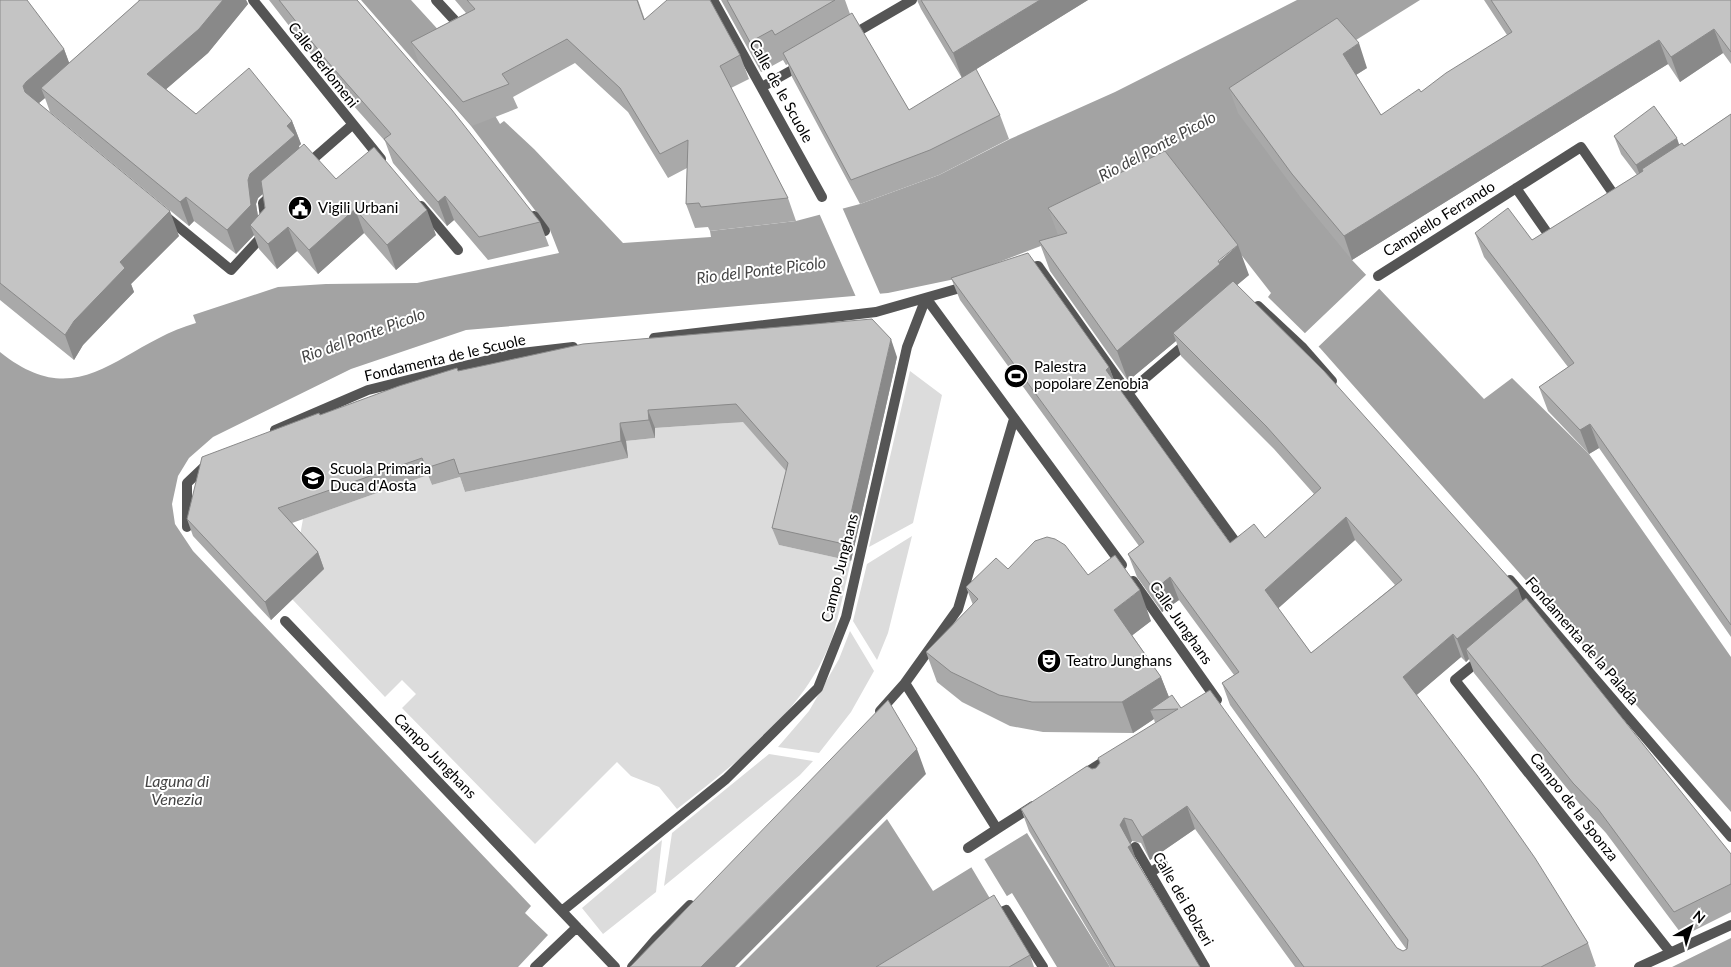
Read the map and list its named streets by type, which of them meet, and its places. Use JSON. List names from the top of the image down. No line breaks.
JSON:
{"streets":{"street":["Calle Berlomeni","Calle de le Scuole","Campiello Ferrando","Fondamenta de le Scuole","Campo Junghans","Calle Junghans","Fondamenta de la Palada","Campo de la Sponza","Calle dei Bolzeri"]},"crossings":[["Campo Junghans","Calle Junghans"]],"water":["Rio del Ponte Picolo","Laguna di Venezia"],"places":{"public building":["Vigili Urbani"],"sports":["Palestra popolare Zenobia"],"school or university":["Scuola Primaria Duca d'Aosta"],"theatre":["Teatro Junghans"]},"north":"top right"}
